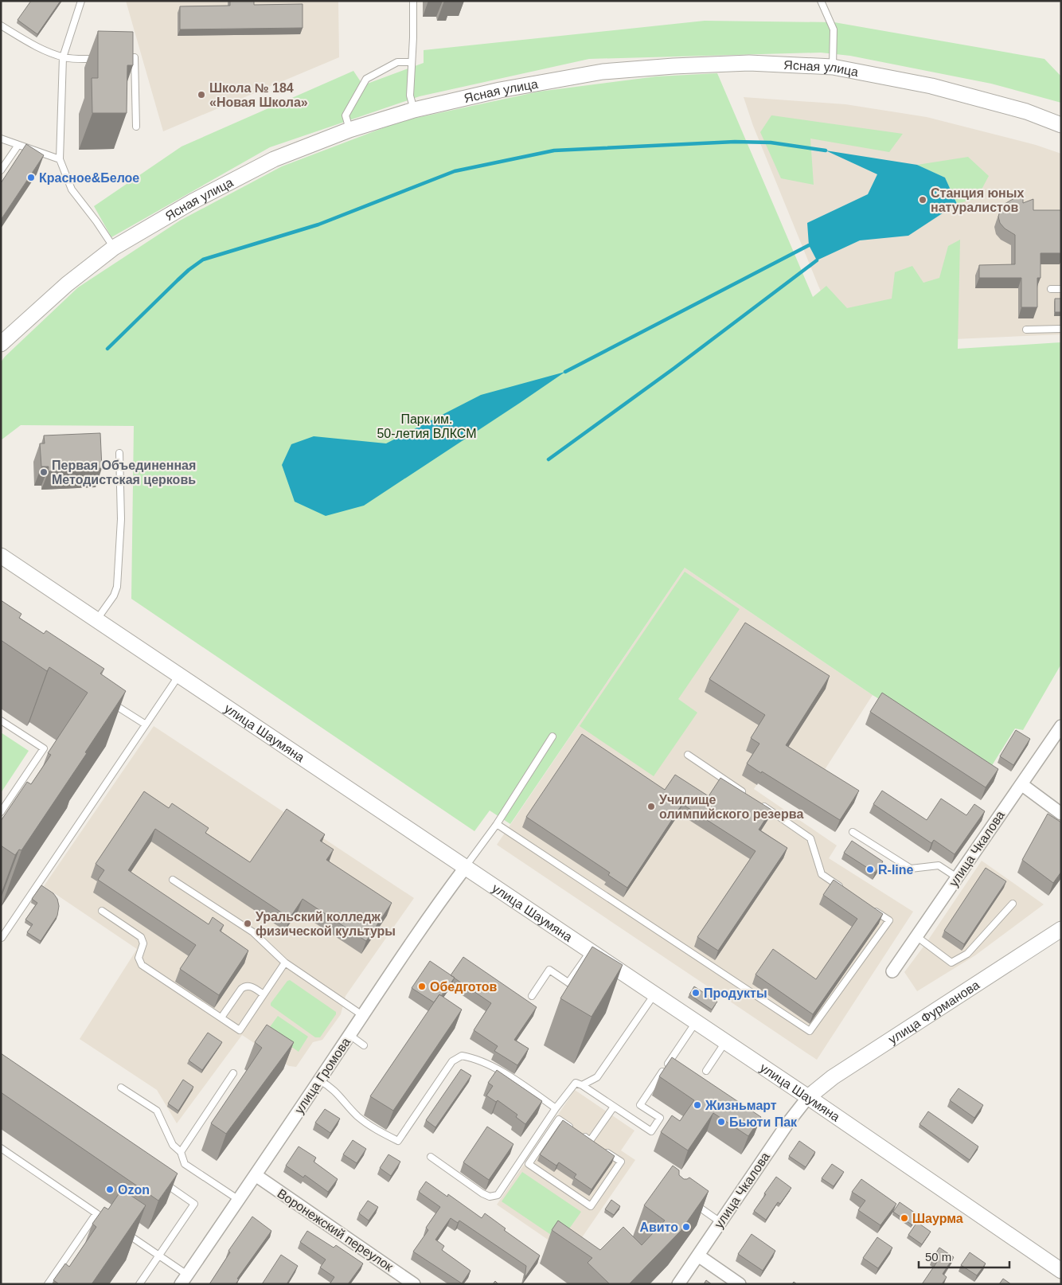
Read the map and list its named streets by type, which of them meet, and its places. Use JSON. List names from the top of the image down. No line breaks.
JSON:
{"streets":{"street":["Ясная улица","улица Шаумяна","улица Чкалова","улица Фурманова","улица Громова","Воронежский переулок"]},"crossings":[["улица Шаумяна","улица Чкалова"],["улица Шаумяна","улица Фурманова"],["улица Шаумяна","улица Громова"],["улица Чкалова","улица Фурманова"],["улица Громова","Воронежский переулок"]],"parks":["Парк им. 50-летия ВЛКСМ"],"places":["Школа № 184 «Новая Школа»","Красное&Белое","Станция юных натуралистов","Первая Объединенная Методистская церковь","Училище олимпийского резерва","R-line","Уральский колледж физической культуры","Обедготов","Продукты","Жизньмарт","Бьюти Пак","Ozon","Шаурма","Авито"],"scale_bar":"50 m"}
